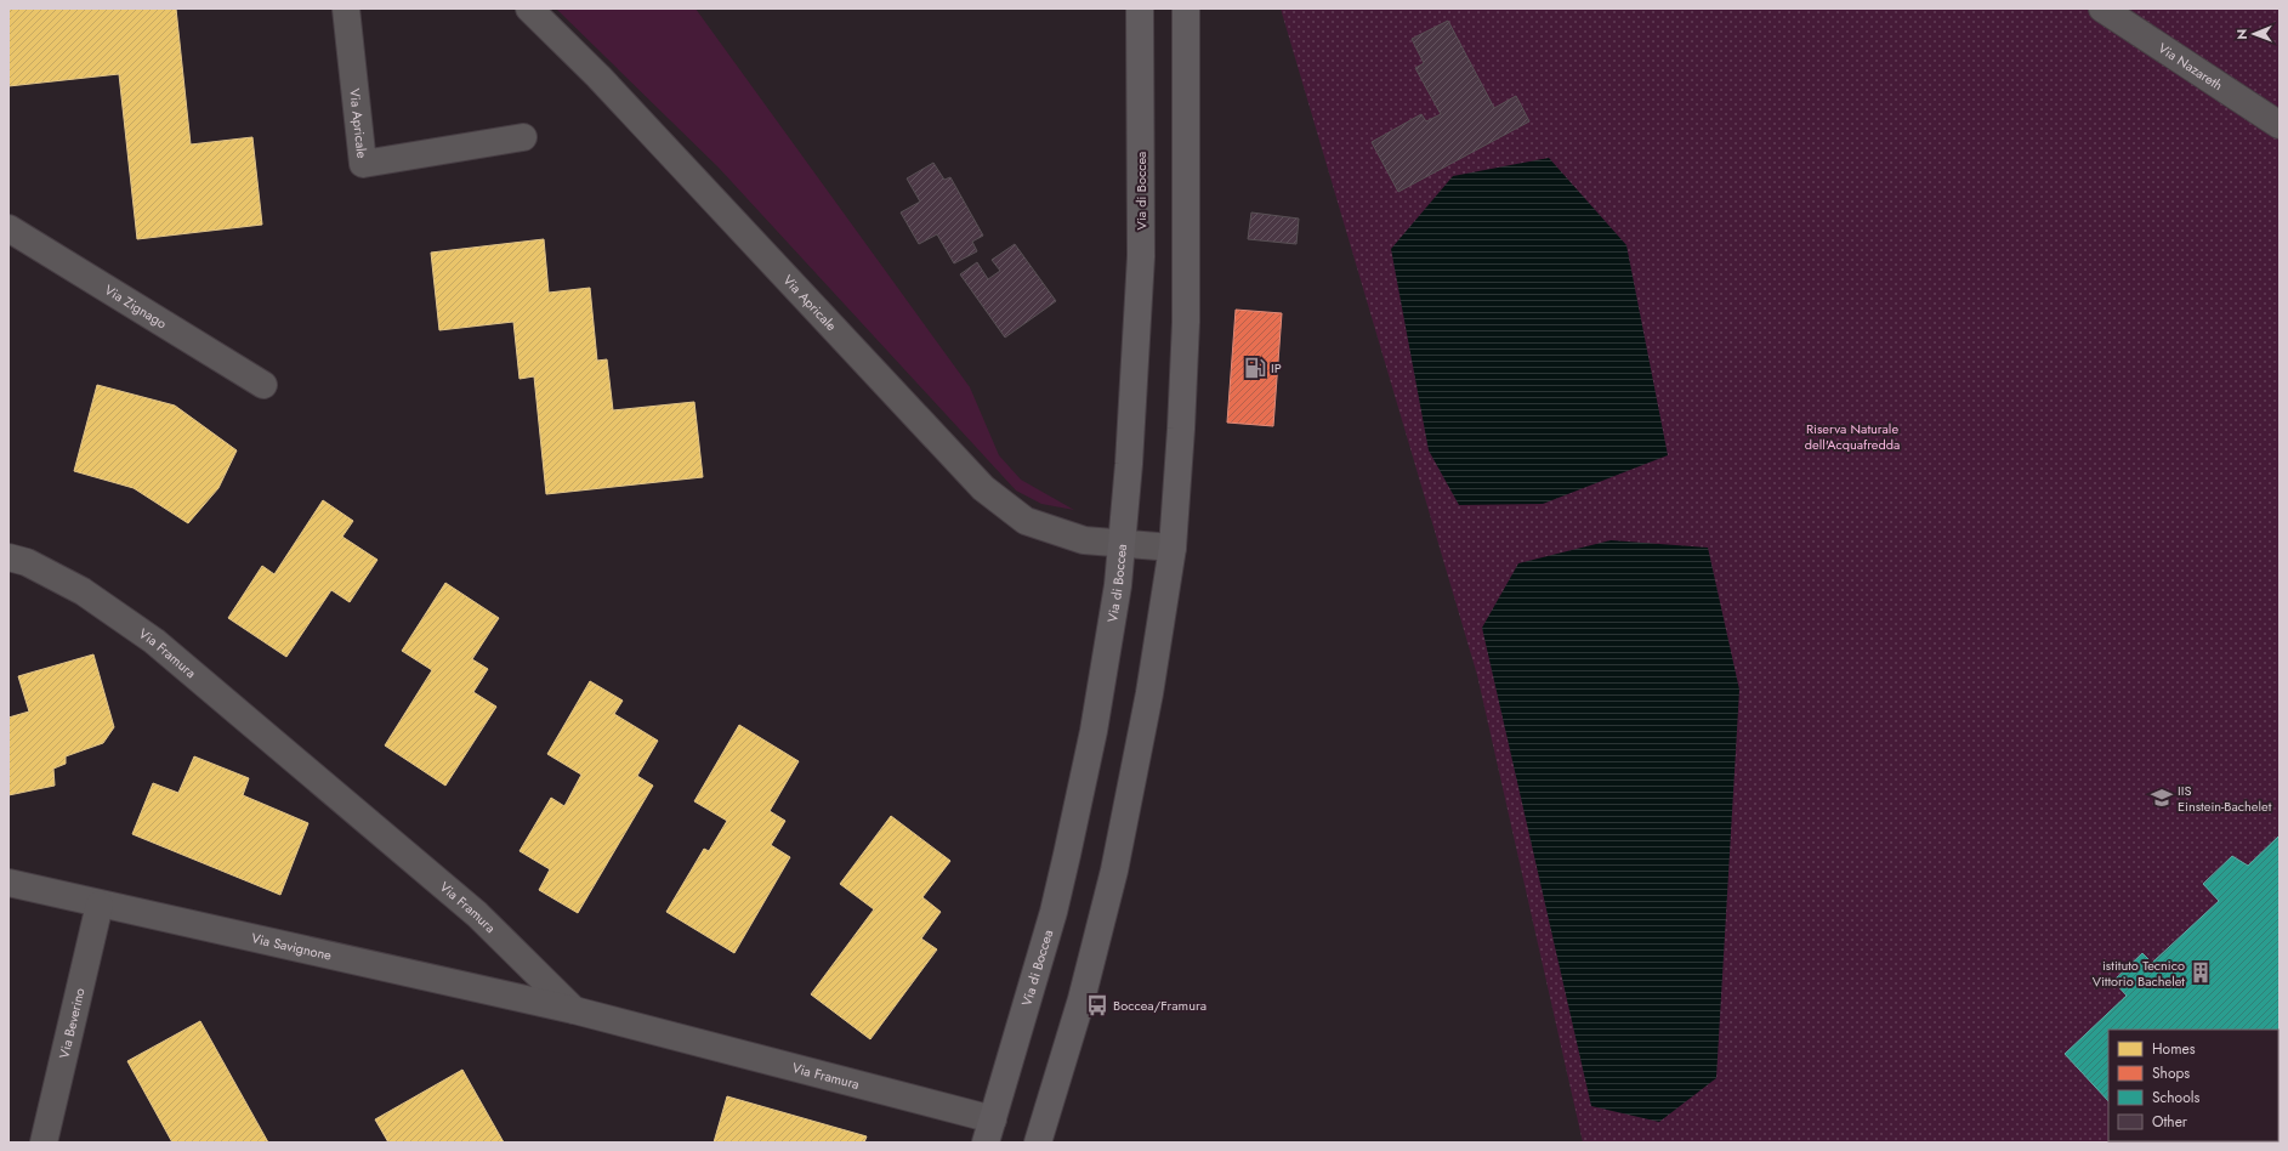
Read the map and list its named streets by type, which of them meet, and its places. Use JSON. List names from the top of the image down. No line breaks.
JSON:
{"streets":{"main road":["Via di Boccea"],"street":["Via Nazareth","Via Apricale","Via Zignago","Via Framura","Via Savignone","Via Beverino"]},"crossings":[["Via Apricale","Via di Boccea"],["Via di Boccea","Via Framura"],["Via Framura","Via Savignone"],["Via Savignone","Via Beverino"]],"parks":["Riserva Naturale dell'Acquafredda"],"places":{"fuel station":["IP"],"school or university":["IIS Einstein-Bachelet"],"building":["istituto Tecnico Vittorio Bachelet"],"bus stop":["Boccea/Framura"]},"legend":["Homes","Shops","Schools","Other"],"north":"left"}
